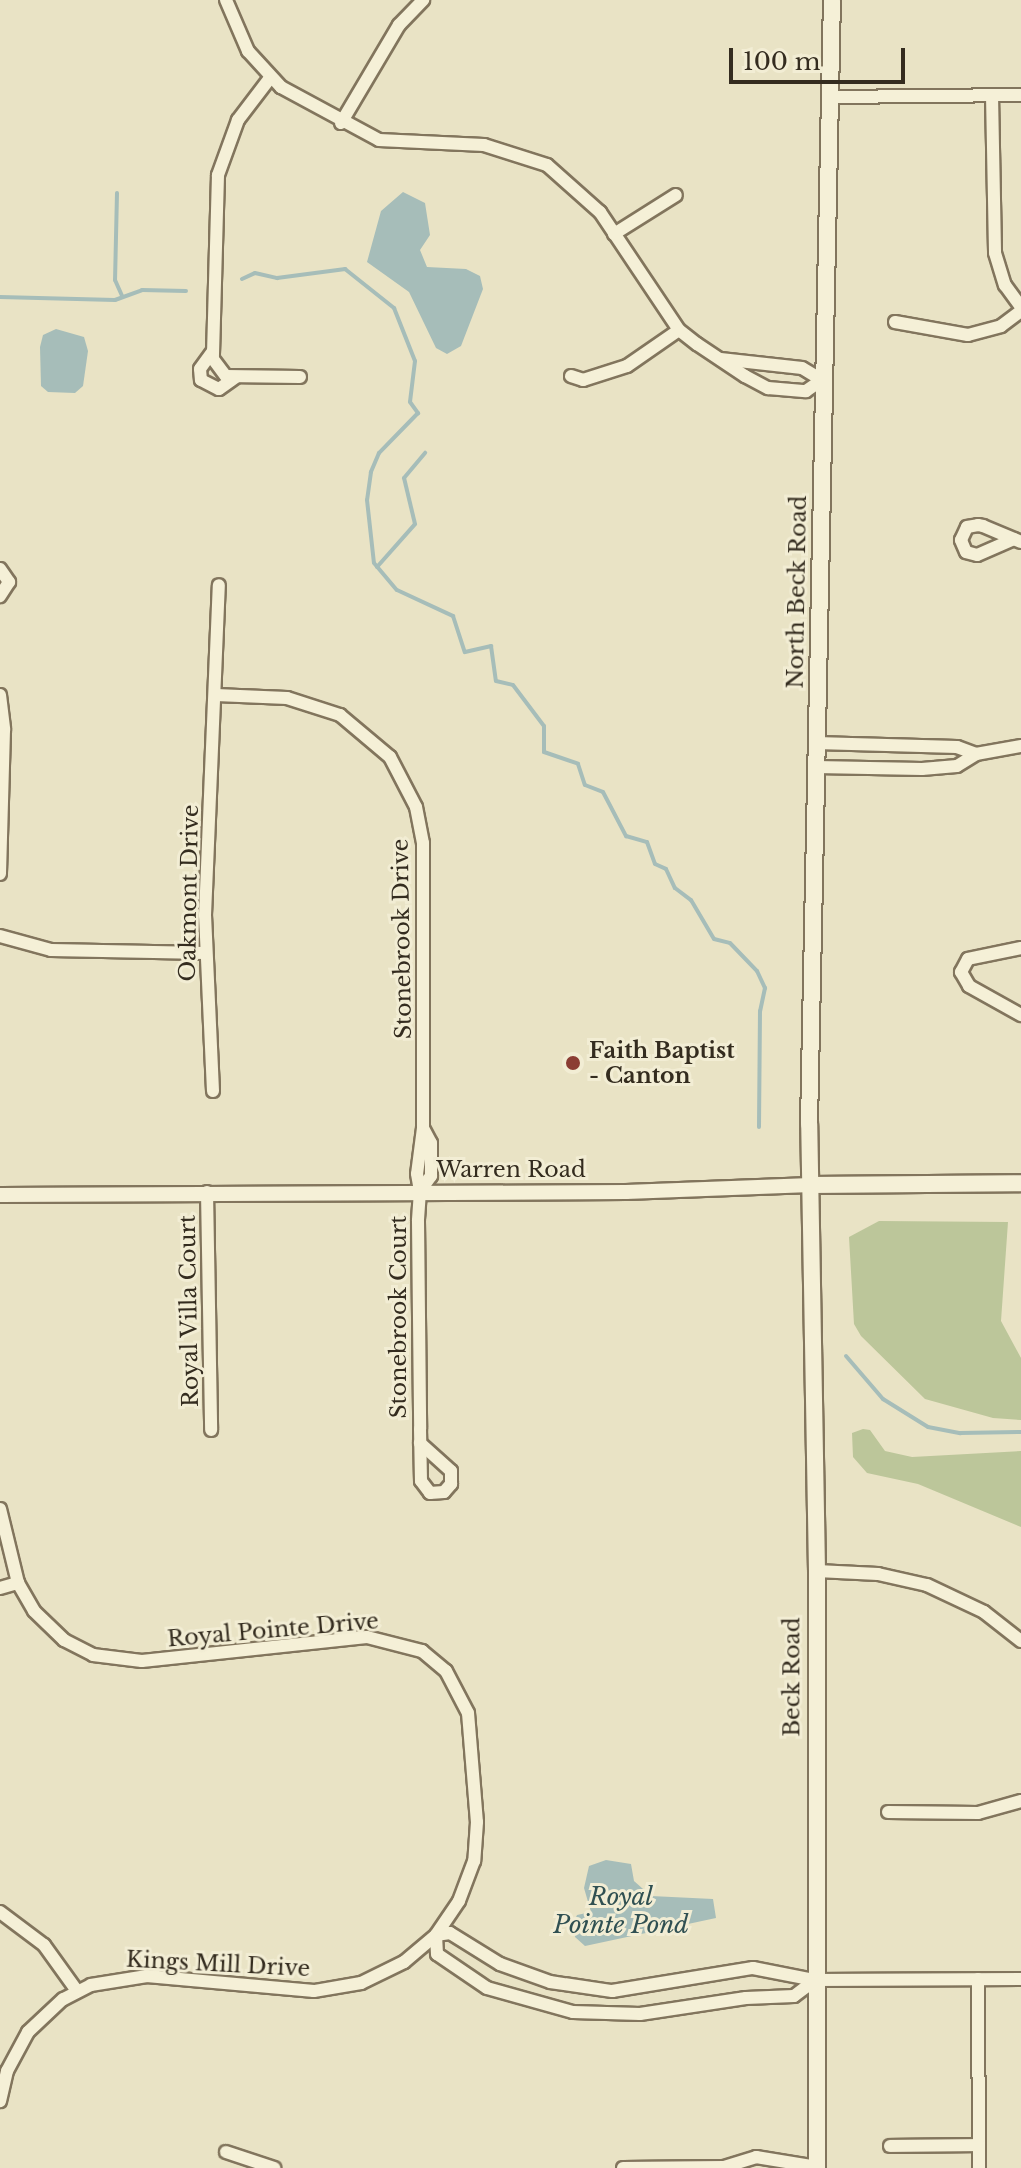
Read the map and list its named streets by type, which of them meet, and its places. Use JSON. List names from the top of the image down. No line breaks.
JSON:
{"streets":{"main road":["North Beck Road","Warren Road","Beck Road"],"street":["Oakmont Drive","Stonebrook Drive","Royal Villa Court","Stonebrook Court","Royal Pointe Drive","Kings Mill Drive"]},"crossings":[["North Beck Road","Warren Road"],["North Beck Road","Beck Road"],["Oakmont Drive","Stonebrook Drive"],["Stonebrook Drive","Warren Road"],["Stonebrook Drive","Stonebrook Court"],["Warren Road","Royal Villa Court"],["Warren Road","Stonebrook Court"],["Warren Road","Beck Road"],["Royal Pointe Drive","Kings Mill Drive"]],"water":["Royal Pointe Pond"],"places":["Faith Baptist - Canton"],"scale_bar":"100 m"}
